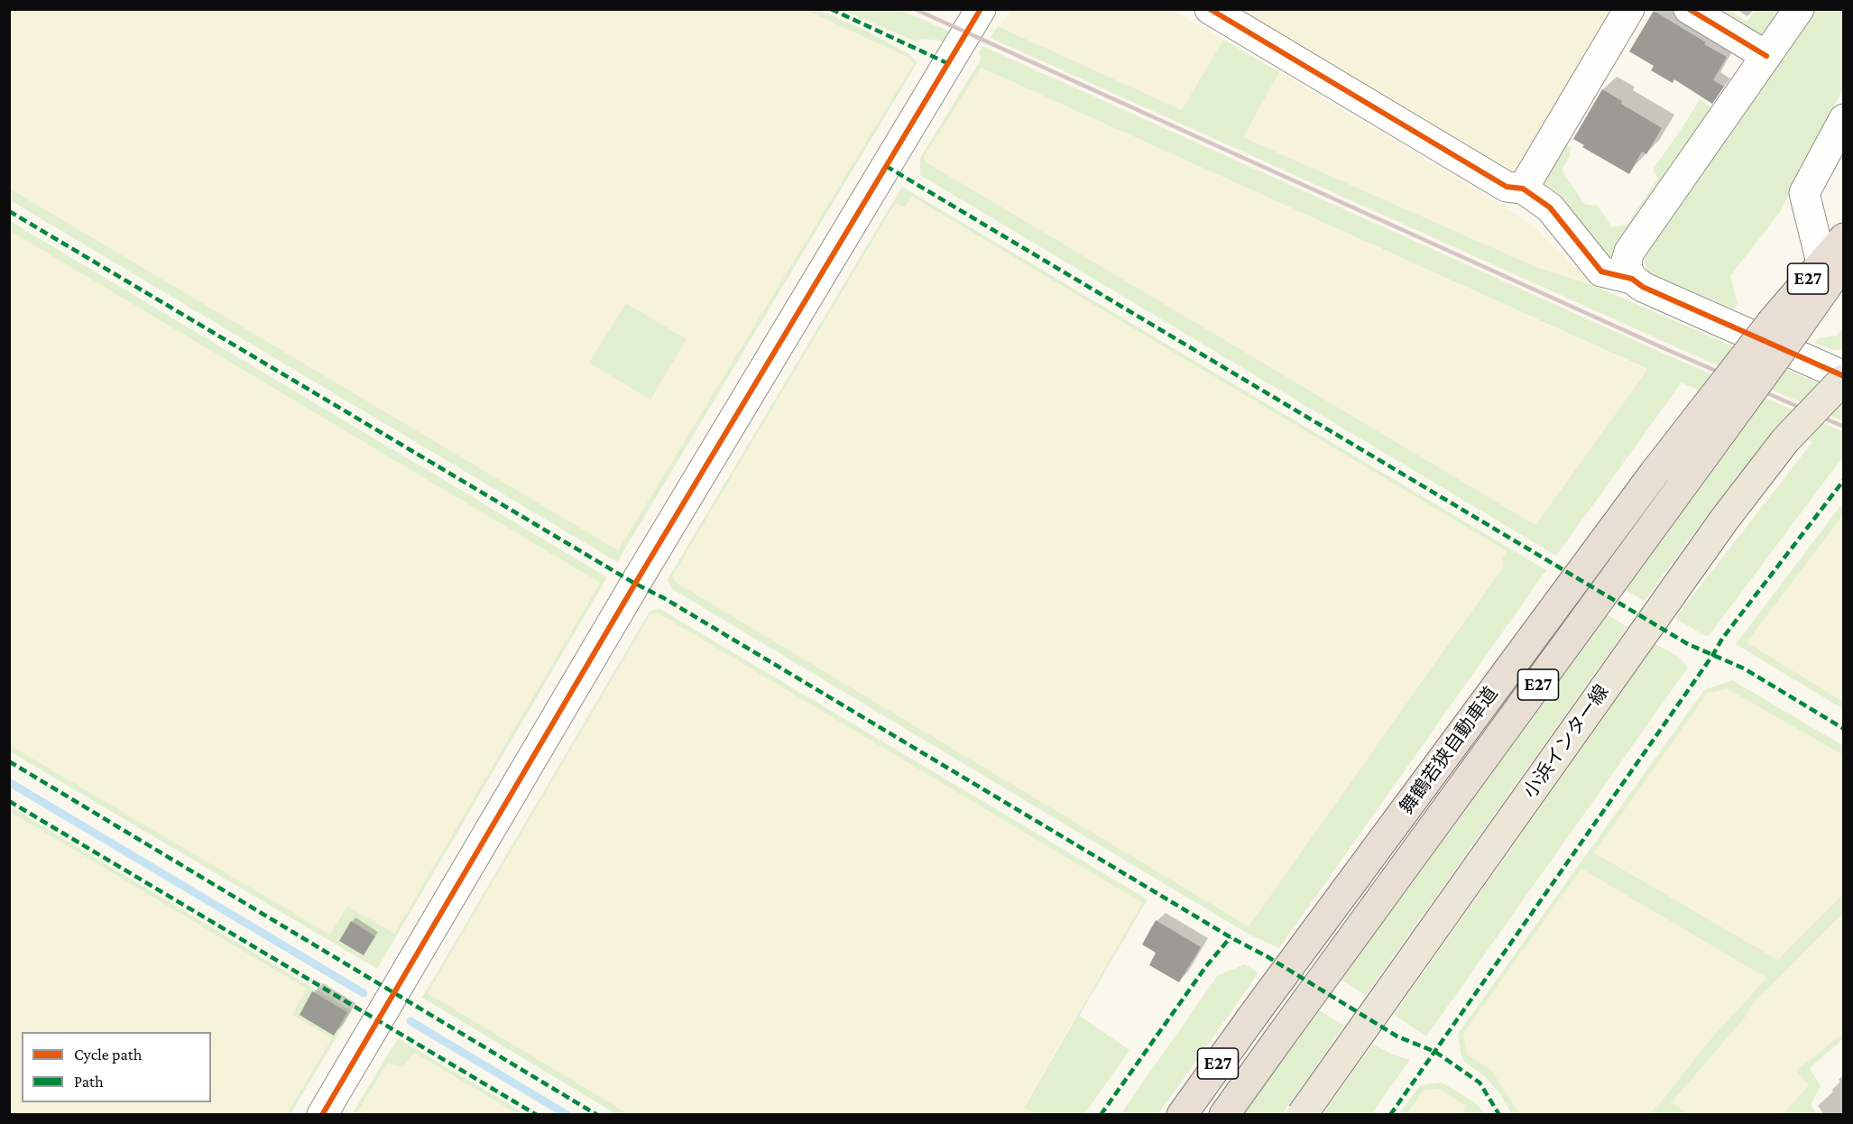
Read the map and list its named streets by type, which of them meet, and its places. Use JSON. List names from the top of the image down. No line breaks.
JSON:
{"streets":{"highway":["E27","舞鶴若狭自動車道"],"main road":["小浜インター線"]},"legend":["Cycle path","Path"]}
